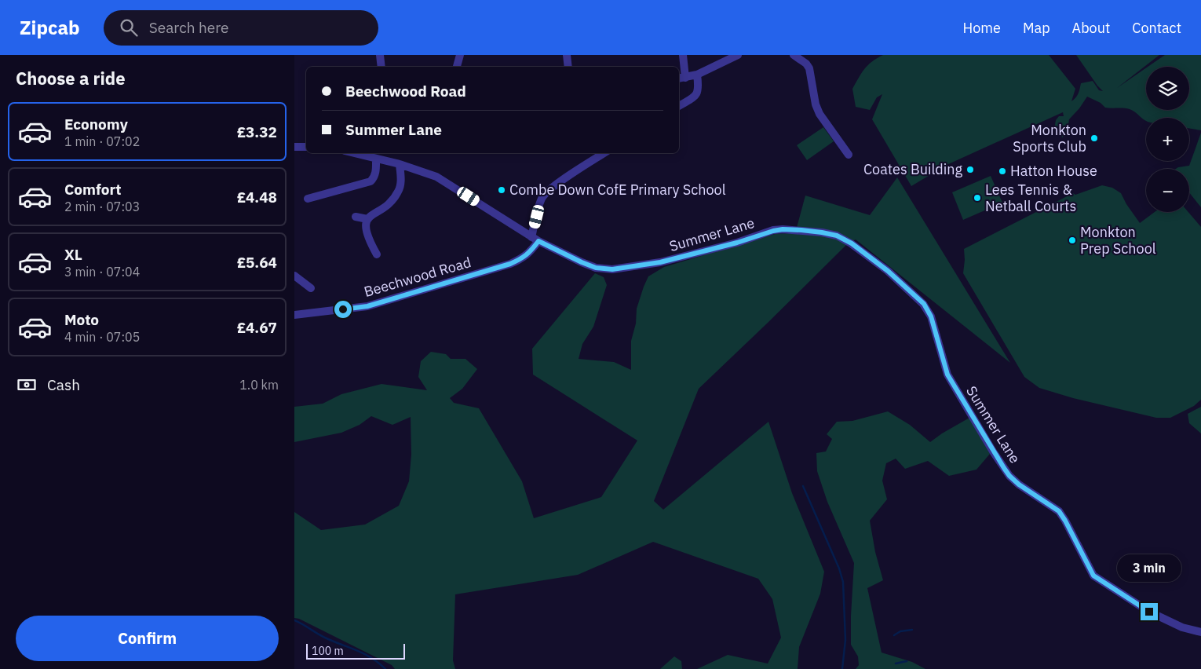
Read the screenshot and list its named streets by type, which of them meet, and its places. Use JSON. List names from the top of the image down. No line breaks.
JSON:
{"streets":{"street":["Summer Lane","Beechwood Road"]},"crossings":[["Summer Lane","Beechwood Road"]],"places":["Monkton Sports Club","Coates Building","Hatton House","Combe Down CofE Primary School","Lees Tennis & Netball Courts","Monkton Prep School"],"scale_bar":"100 m","page":{"header":"Zipcab","search":"Search here","nav":["Home","Map","About","Contact"],"heading":"Choose a ride","map_buttons":["+","−"],"banner":["Beechwood Road","Summer Lane"],"list":[{"name":"Economy","note":"1 min · 07:02","value":"£3.32"},{"name":"Comfort","note":"2 min · 07:03","value":"£4.48"},{"name":"XL","note":"3 min · 07:04","value":"£5.64"},{"name":"Moto","note":"4 min · 07:05","value":"£4.67"}],"pay":["Cash","1.0 km"],"bubble":"3 min","buttons":"Confirm","scale":"100 m"}}
